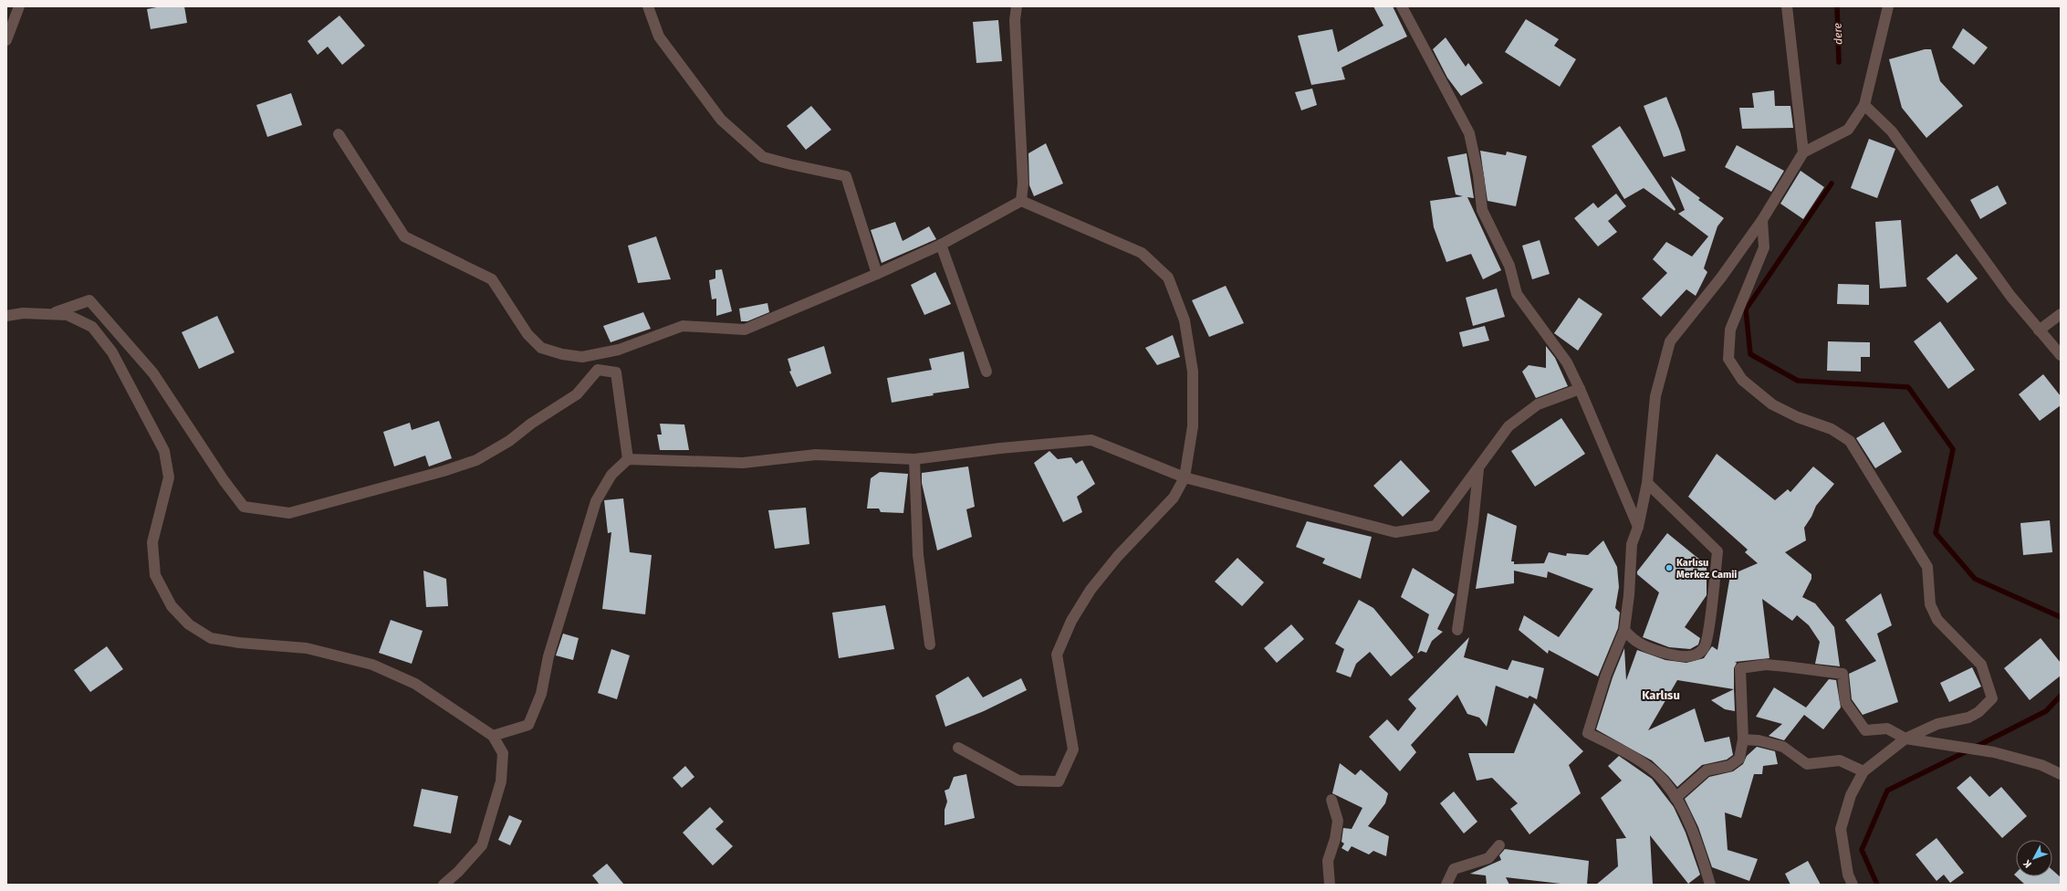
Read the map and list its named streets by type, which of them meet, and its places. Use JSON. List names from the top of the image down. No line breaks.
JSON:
{"districts":["Karlısu"],"water":["dere"],"places":["Karlısu Merkez Camii"],"north":"bottom left"}
